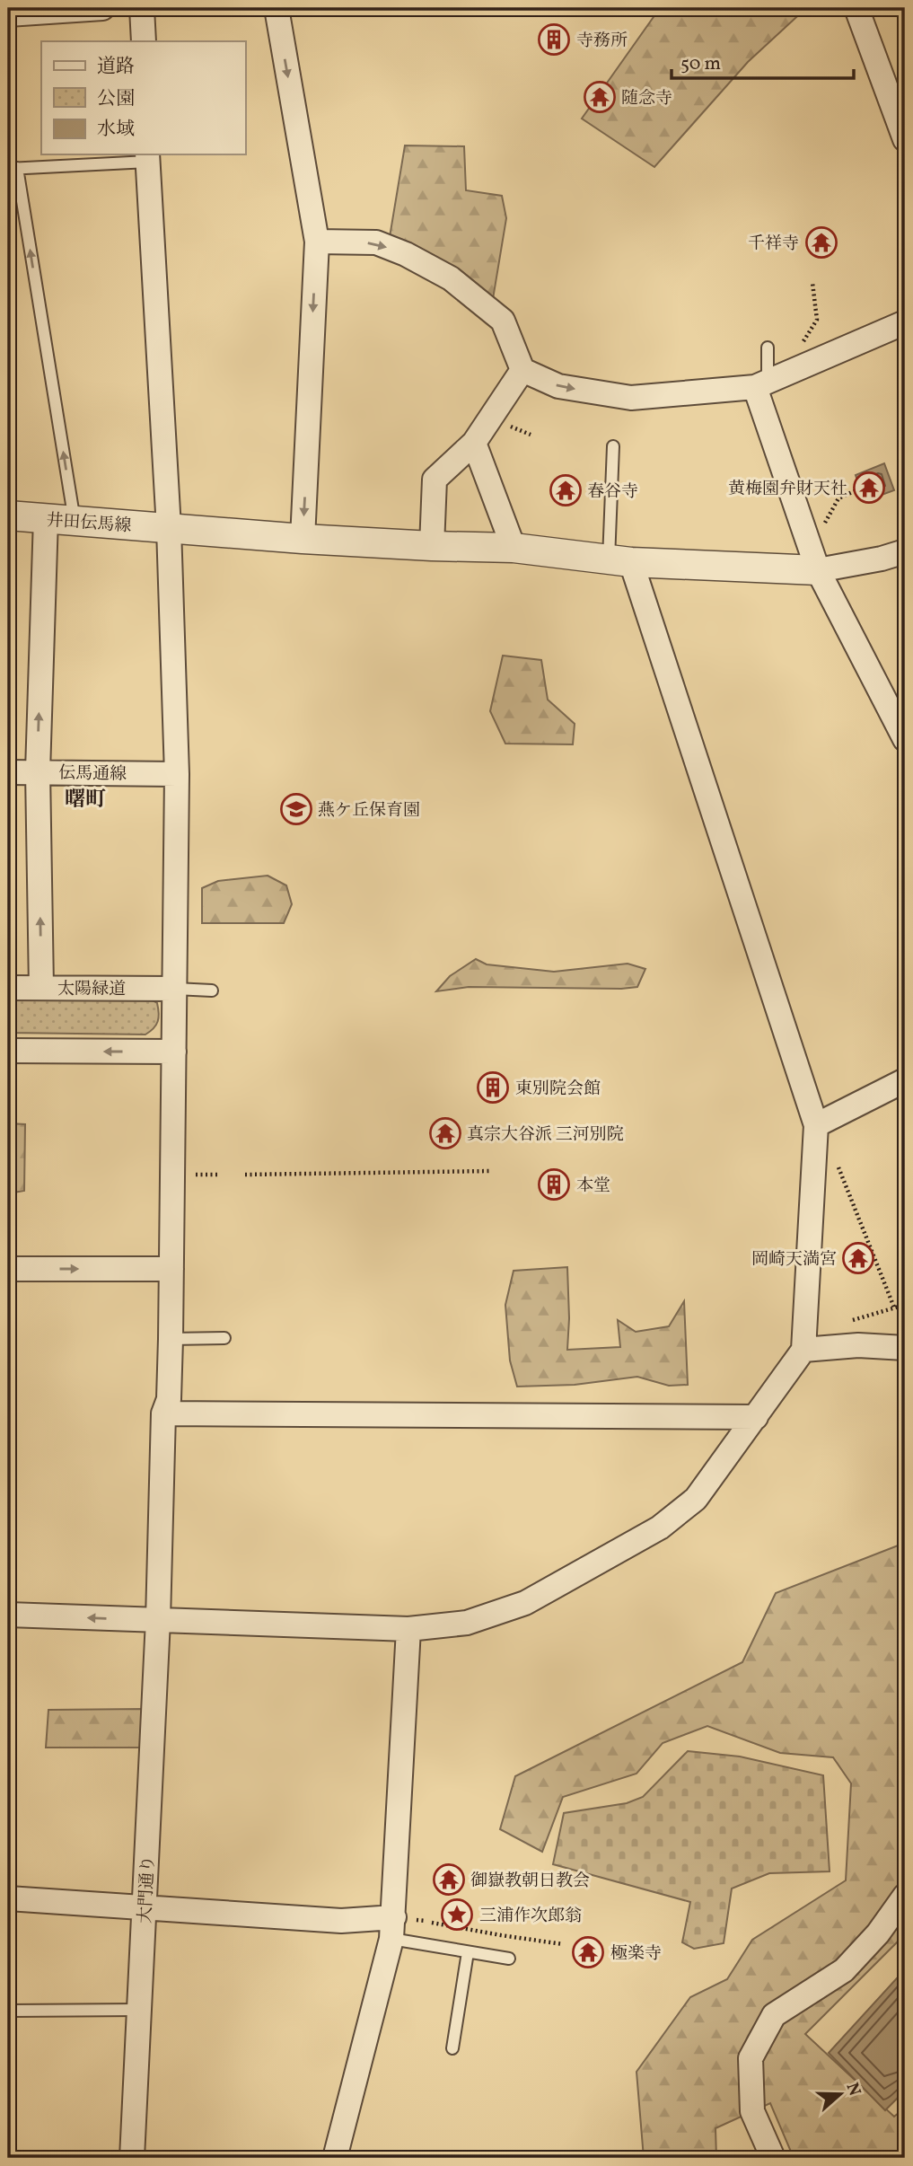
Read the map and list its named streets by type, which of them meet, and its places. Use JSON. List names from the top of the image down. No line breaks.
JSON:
{"streets":{"street":["井田伝馬線","伝馬通線","太陽緑道","大門通り"]},"crossings":[["井田伝馬線","大門通り"],["伝馬通線","大門通り"],["太陽緑道","大門通り"]],"districts":["曙町"],"places":{"building":["寺務所","東別院会館","本堂"],"temple":["随念寺","千祥寺","黄梅園弁財天社","春谷寺","真宗大谷派 三河別院","岡崎天満宮","御嶽教朝日教会","極楽寺"],"school or university":["燕ケ丘保育園"],"place":["三浦作次郎翁"]},"legend":["道路","公園","水域"],"scale_bar":"50 m","north":"right"}
